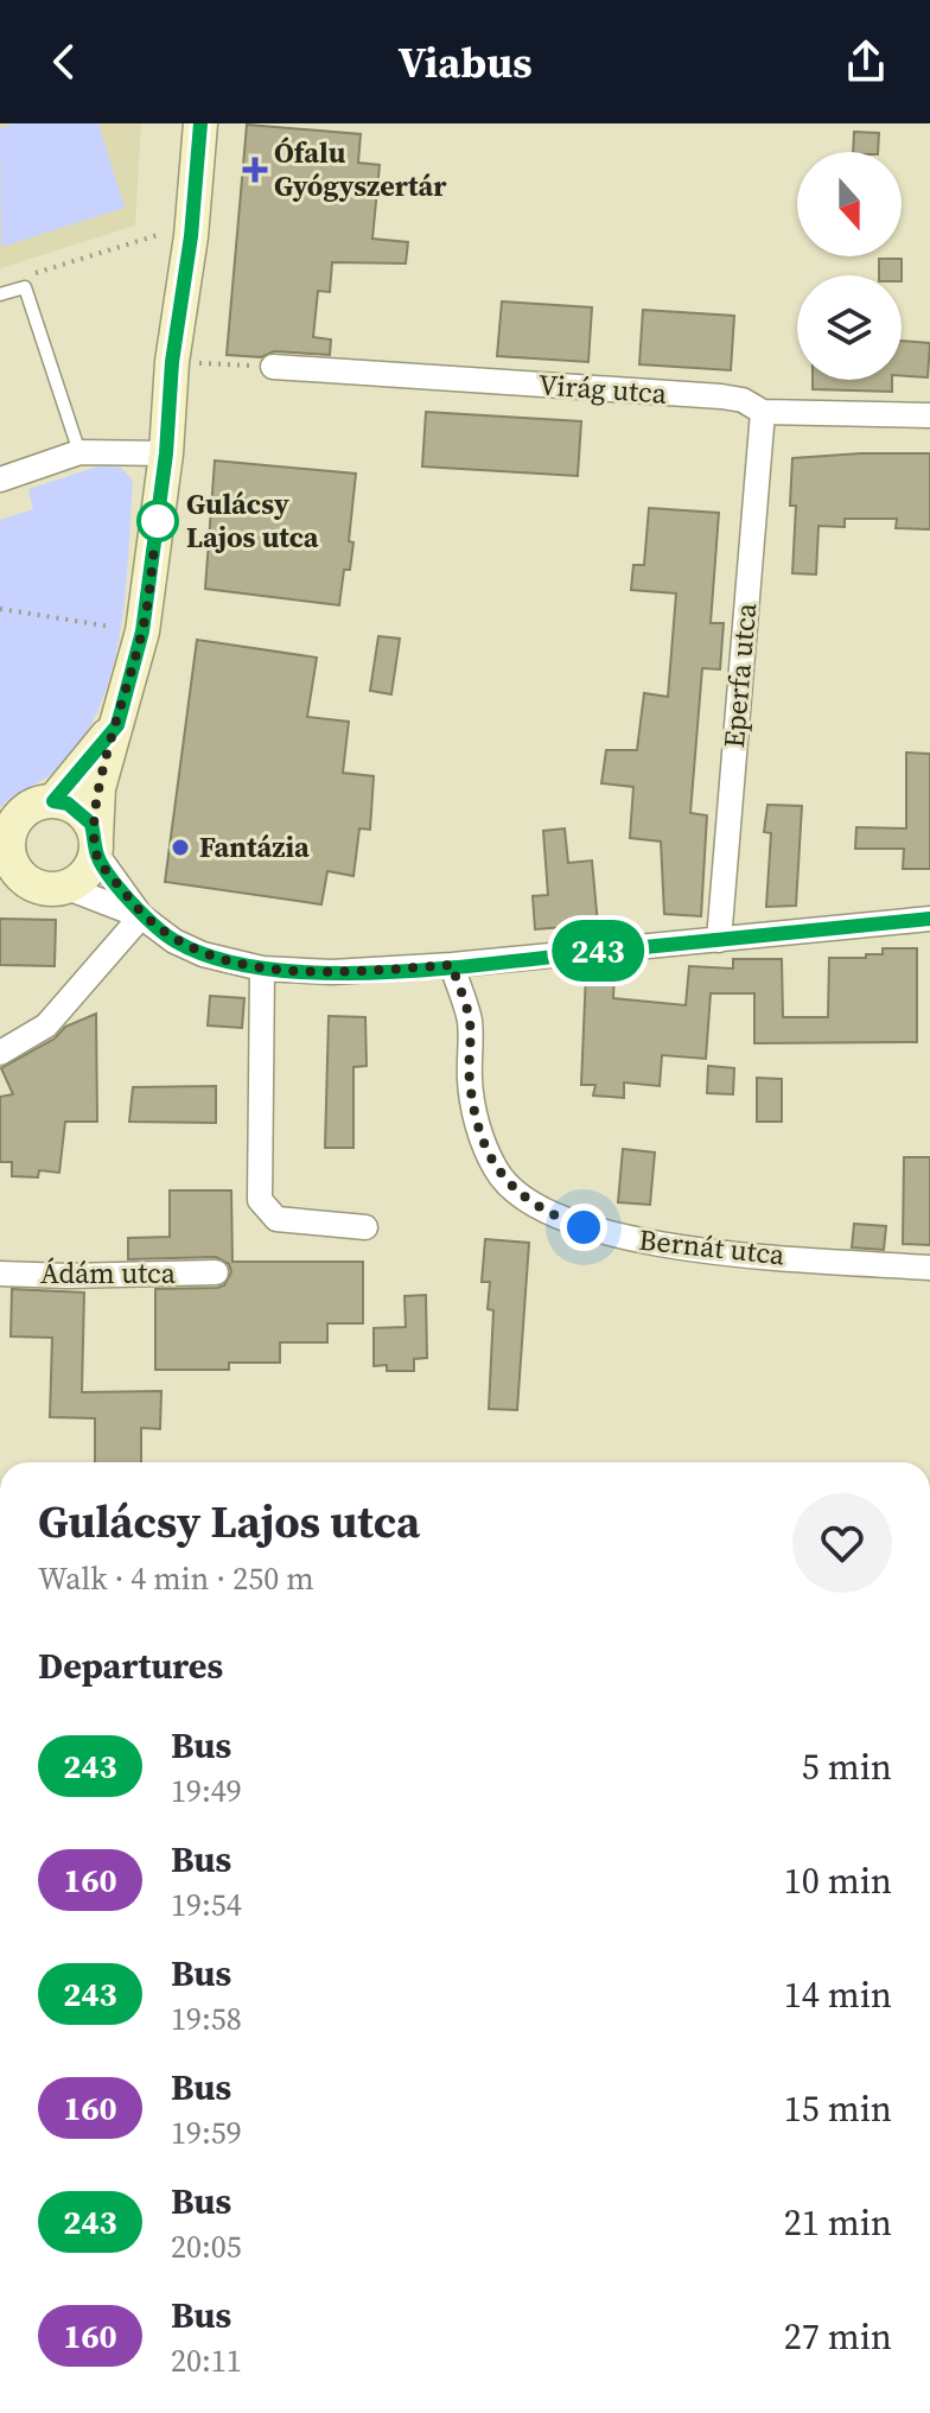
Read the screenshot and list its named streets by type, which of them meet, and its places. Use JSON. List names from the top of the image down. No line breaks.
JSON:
{"streets":{"street":["Virág utca","Eperfa utca","Bernát utca","Ádám utca"]},"crossings":[["Virág utca","Eperfa utca"]],"places":{"health":["Ófalu Gyógyszertár"],"other":["Gulácsy Lajos utca","Fantázia"]},"lines":["bus line 243"],"north":"bottom","page":{"header":"Viabus","on_map":"243","heading":[["Gulácsy Lajos utca","Walk · 4 min · 250 m"],"Departures"],"list":[{"mark":"243","name":"Bus","note":"19:49","value":"5 min"},{"mark":"160","name":"Bus","note":"19:54","value":"10 min"},{"mark":"243","name":"Bus","note":"19:58","value":"14 min"},{"mark":"160","name":"Bus","note":"19:59","value":"15 min"},{"mark":"243","name":"Bus","note":"20:05","value":"21 min"},{"mark":"160","name":"Bus","note":"20:11","value":"27 min"}]}}
